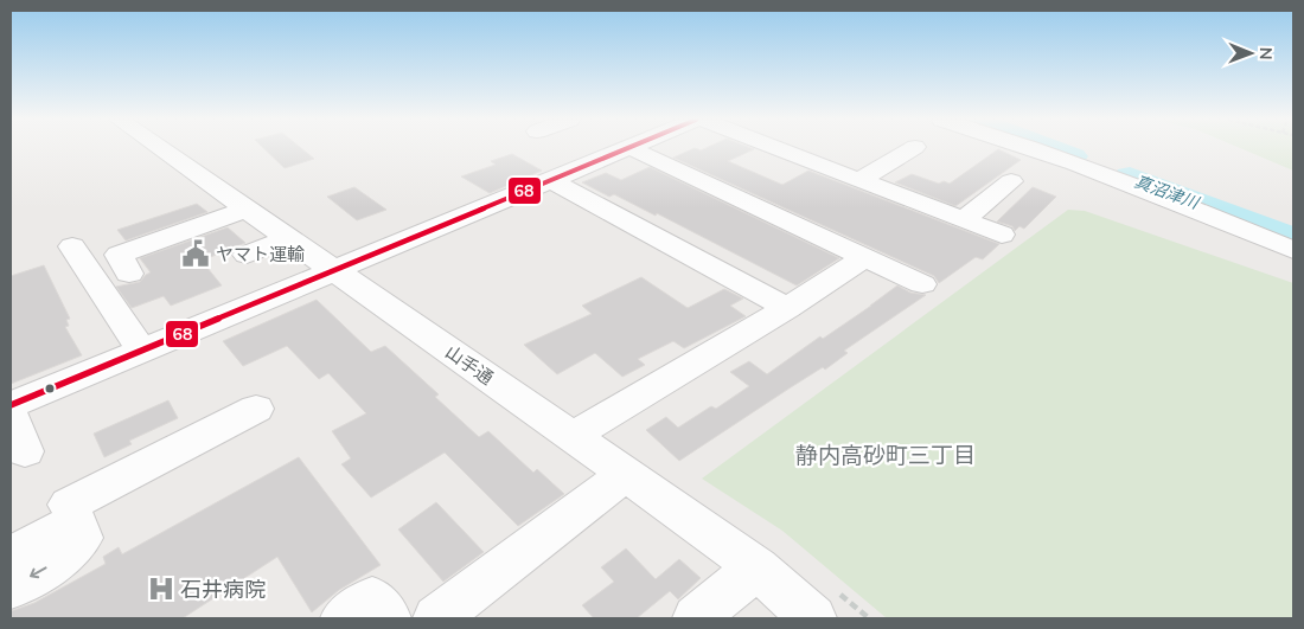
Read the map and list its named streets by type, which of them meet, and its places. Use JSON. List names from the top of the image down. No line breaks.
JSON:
{"streets":{"street":["山手通"]},"districts":["静内高砂町三丁目"],"water":["真沼津川"],"places":{"public building":["ヤマト運輸"],"hospital":["石井病院"]},"lines":["transit line 68"],"north":"right"}
